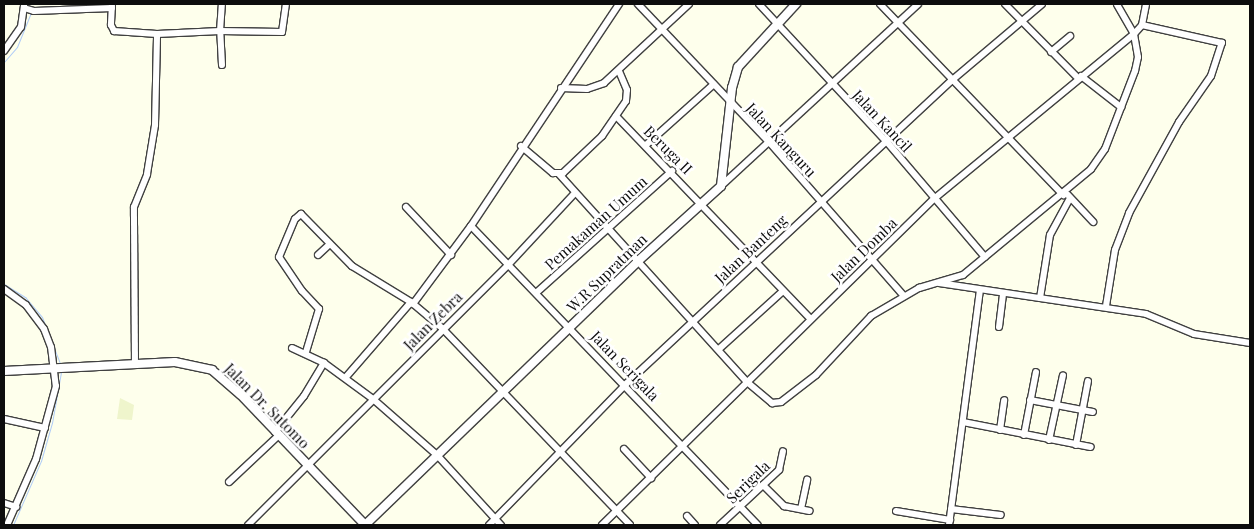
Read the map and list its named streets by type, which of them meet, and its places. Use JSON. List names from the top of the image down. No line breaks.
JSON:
{"streets":{"street":["Jalan Kancil","Jalan Kanguru","Beruga II","Pemakaman Umum","Jalan Banteng","Jalan Domba","W.R Supratman","Jalan Zebra","Jalan Serigala","Jalan Dr. Sutomo","Serigala"]},"crossings":[["Jalan Kancil","Jalan Banteng"],["Jalan Kancil","Jalan Domba"],["Jalan Kanguru","Jalan Banteng"],["Jalan Kanguru","Jalan Domba"],["Beruga II","Pemakaman Umum"],["Beruga II","Jalan Banteng"],["Beruga II","Jalan Domba"],["Beruga II","W.R Supratman"],["Pemakaman Umum","Jalan Serigala"],["Jalan Banteng","Jalan Serigala"],["Jalan Domba","Jalan Serigala"],["W.R Supratman","Jalan Serigala"],["W.R Supratman","Jalan Dr. Sutomo"],["Jalan Zebra","Jalan Serigala"],["Jalan Zebra","Jalan Dr. Sutomo"],["Jalan Serigala","Serigala"]]}
